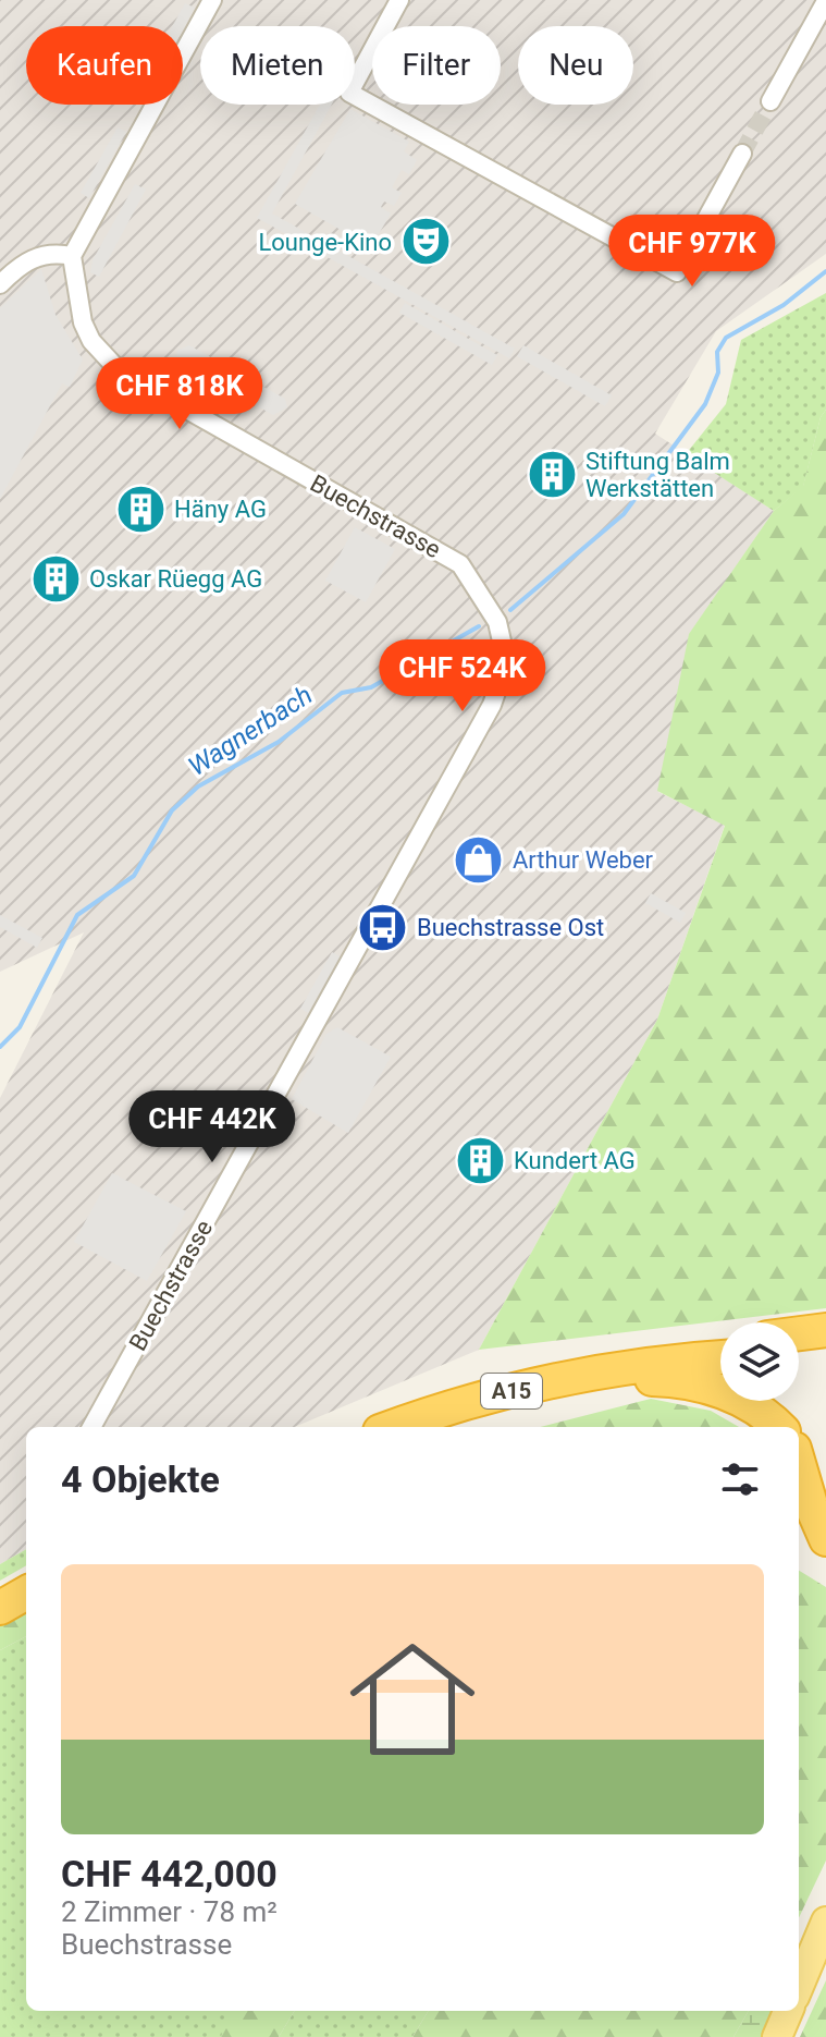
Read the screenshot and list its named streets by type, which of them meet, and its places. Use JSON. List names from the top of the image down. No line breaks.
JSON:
{"streets":{"highway":["A15"],"street":["Buechstrasse"]},"water":["Wagnerbach"],"places":{"theatre":["Lounge-Kino"],"building":["Stiftung Balm Werkstätten","Häny AG","Oskar Rüegg AG","Kundert AG"],"shop":["Arthur Weber"],"bus stop":["Buechstrasse Ost"]},"page":{"chip":["Kaufen","Mieten","Filter","Neu"],"price":["CHF 977K","CHF 818K","CHF 524K","CHF 442K"],"heading":"4 Objekte","list":[{"name":"CHF 442,000","note":"2 Zimmer · 78 m² · Buechstrasse"}]}}
